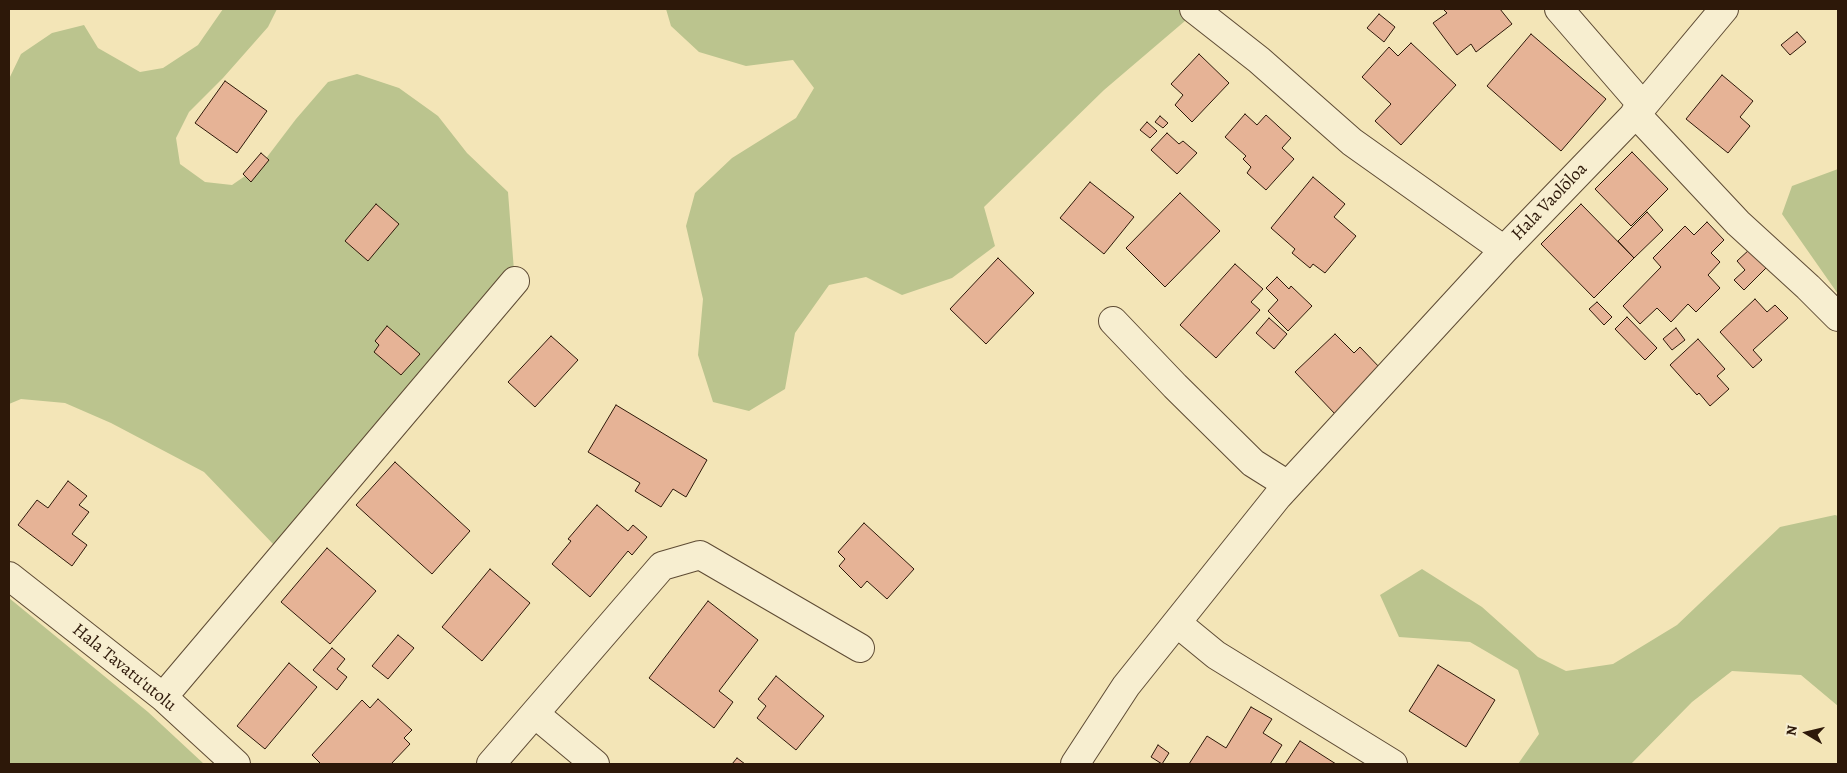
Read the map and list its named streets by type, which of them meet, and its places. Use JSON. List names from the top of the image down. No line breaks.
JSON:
{"streets":{"street":["Hala Vaolōloa","Hala Tavatu'utolu"]},"north":"left"}
